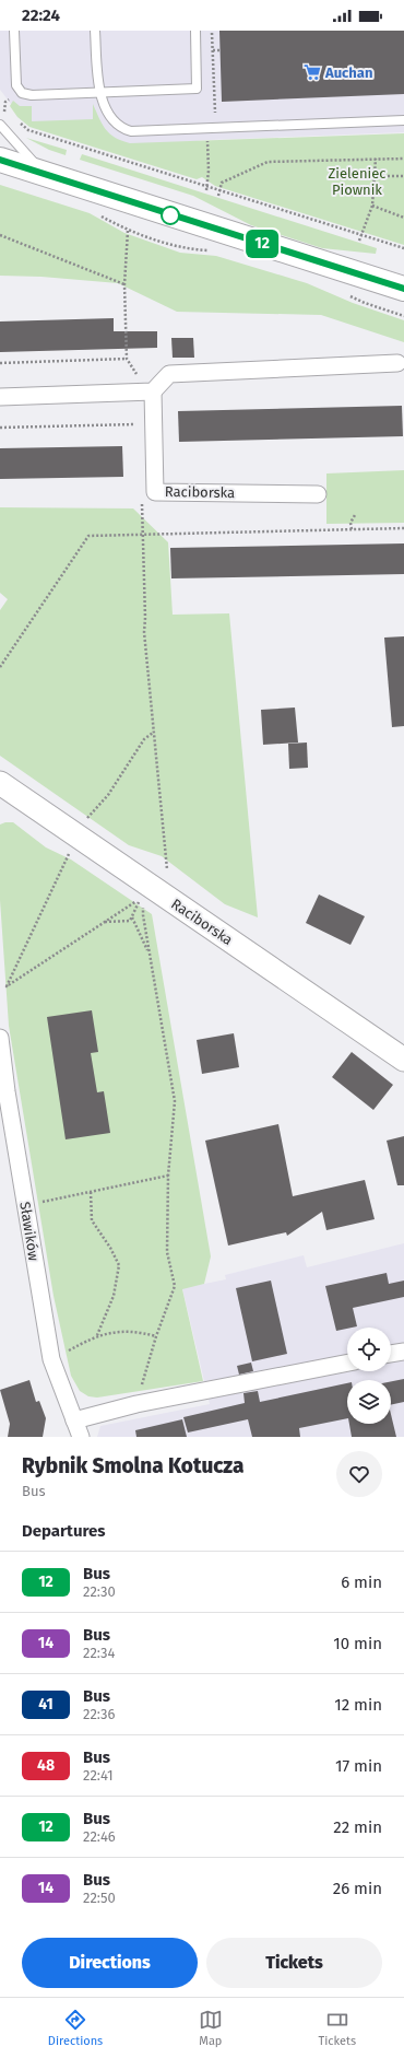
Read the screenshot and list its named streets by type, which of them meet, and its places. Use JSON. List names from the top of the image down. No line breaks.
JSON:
{"streets":{"street":["Raciborska","Sławików"]},"parks":["Zieleniec Piownik"],"places":{"supermarket":["Auchan"]},"lines":["bus line 12"],"page":{"status":"22:24","on_map":"12","heading":[["Rybnik Smolna Kotucza","Bus"],"Departures"],"list":[{"mark":"12","name":"Bus","note":"22:30","value":"6 min"},{"mark":"14","name":"Bus","note":"22:34","value":"10 min"},{"mark":"41","name":"Bus","note":"22:36","value":"12 min"},{"mark":"48","name":"Bus","note":"22:41","value":"17 min"},{"mark":"12","name":"Bus","note":"22:46","value":"22 min"},{"mark":"14","name":"Bus","note":"22:50","value":"26 min"}],"buttons":["Directions","Tickets"],"tabs":["Directions","Map","Tickets"]}}
